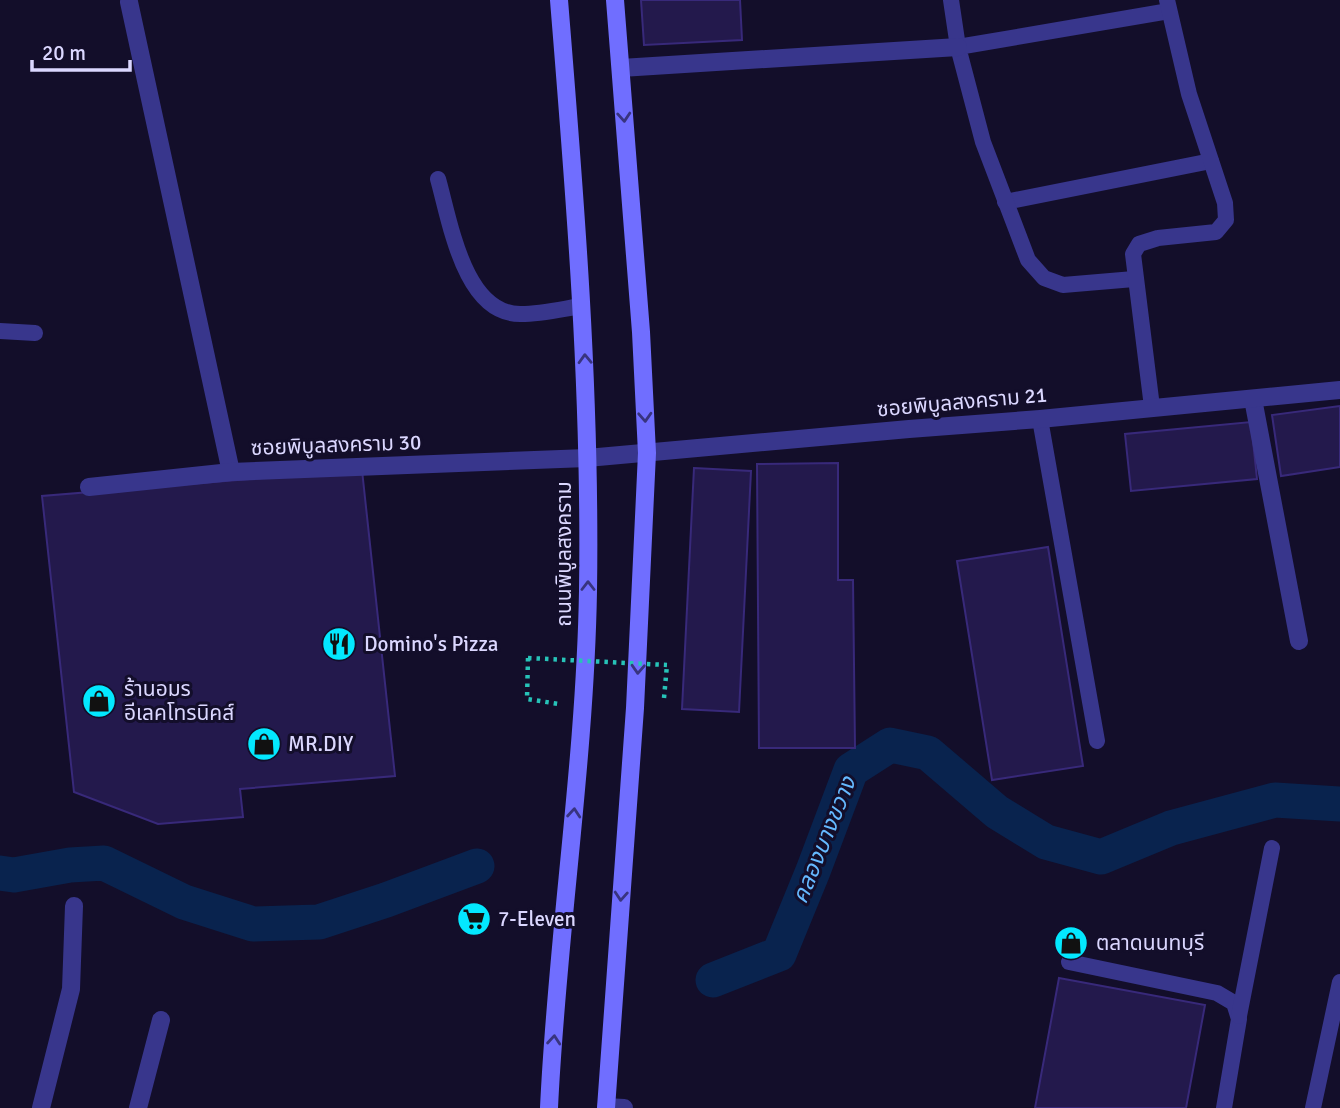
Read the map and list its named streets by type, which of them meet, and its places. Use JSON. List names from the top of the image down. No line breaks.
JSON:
{"streets":{"main road":["ถนนพิบูลสงคราม"],"street":["ซอยพิบูลสงคราม 21","ซอยพิบูลสงคราม 30"]},"crossings":[["ซอยพิบูลสงคราม 21","ซอยพิบูลสงคราม 30"],["ซอยพิบูลสงคราม 21","ถนนพิบูลสงคราม"],["ซอยพิบูลสงคราม 30","ถนนพิบูลสงคราม"]],"water":["คลองบางขวาง"],"places":{"restaurant":["Domino's Pizza"],"shop":["ร้านอมร อีเลคโทรนิคส์","MR.DIY","ตลาดนนทบุรี"],"supermarket":["7-Eleven"]},"scale_bar":"20 m"}
